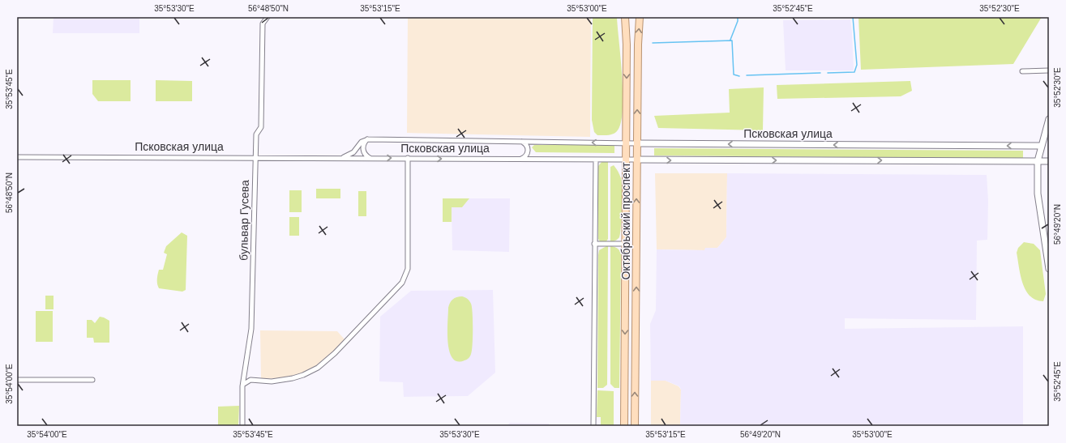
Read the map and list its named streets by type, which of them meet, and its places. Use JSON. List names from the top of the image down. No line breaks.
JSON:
{"streets":{"main road":["Псковская улица","Октябрьский проспект"],"street":["бульвар Гусева"]},"crossings":[["Псковская улица","бульвар Гусева"],["Псковская улица","Октябрьский проспект"]],"coordinates":["35°53'30\"E","56°48'50\"N","35°53'15\"E","35°53'00\"E","35°52'45\"E","35°52'30\"E","35°53'45\"E","56°49'20\"N","35°54'00\"E"]}
